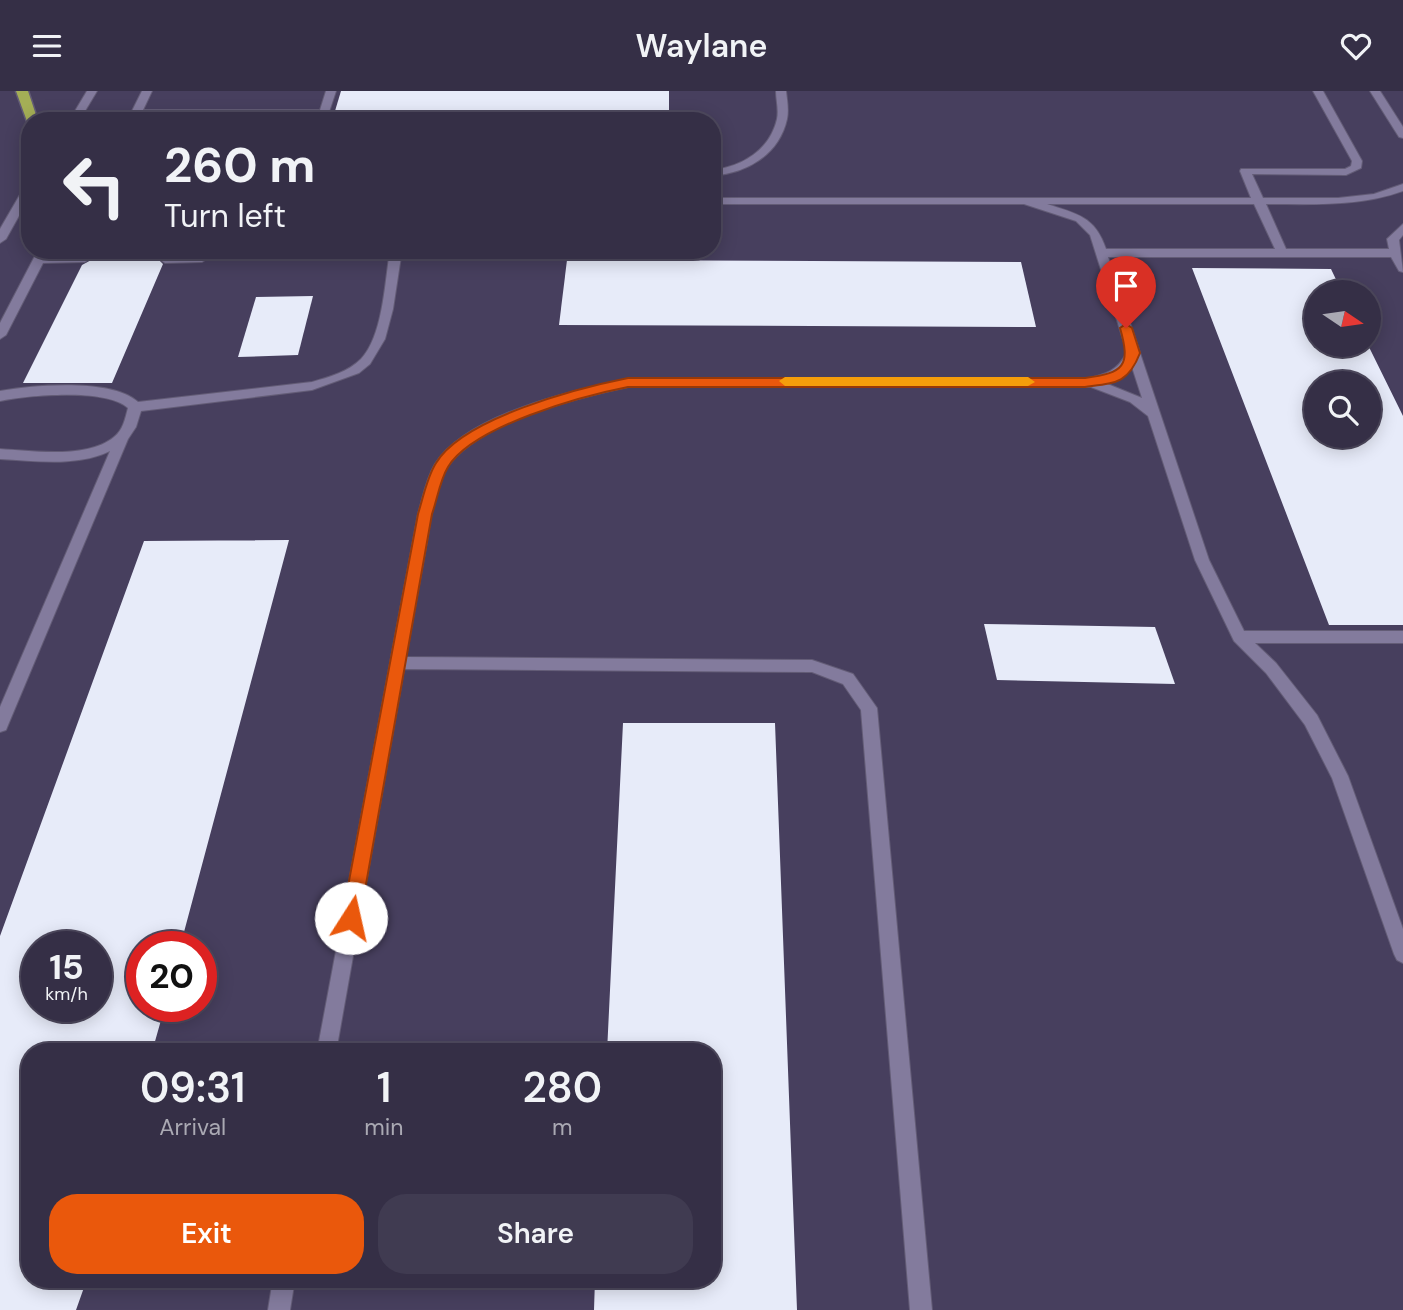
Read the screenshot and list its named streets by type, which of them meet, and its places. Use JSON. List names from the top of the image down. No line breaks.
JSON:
{"north":"right","page":{"header":"Waylane","turn":["260 m","Turn left"],"speed":"15 km/h","limit":"20","eta":["09:31","Arrival","1","min","280","m"],"buttons":["Exit","Share"]}}
